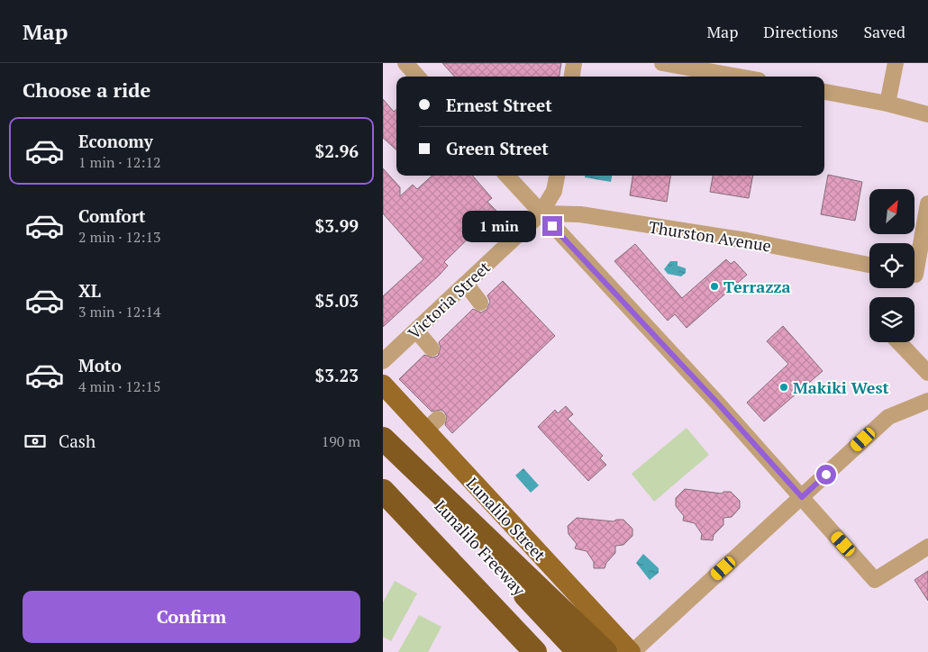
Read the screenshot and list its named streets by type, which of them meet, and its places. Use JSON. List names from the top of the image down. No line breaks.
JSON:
{"streets":{"highway":["Lunalilo Freeway"],"main road":["Lunalilo Street"],"street":["Thurston Avenue","Victoria Street"]},"crossings":[["Thurston Avenue","Victoria Street"]],"places":["Terrazza","Makiki West"],"north":"top right","page":{"header":"Map","nav":["Map","Directions","Saved"],"heading":"Choose a ride","banner":["Ernest Street","Green Street"],"list":[{"name":"Economy","note":"1 min · 12:12","value":"$2.96"},{"name":"Comfort","note":"2 min · 12:13","value":"$3.99"},{"name":"XL","note":"3 min · 12:14","value":"$5.03"},{"name":"Moto","note":"4 min · 12:15","value":"$3.23"}],"bubble":"1 min","pay":["Cash","190 m"],"buttons":"Confirm"}}
